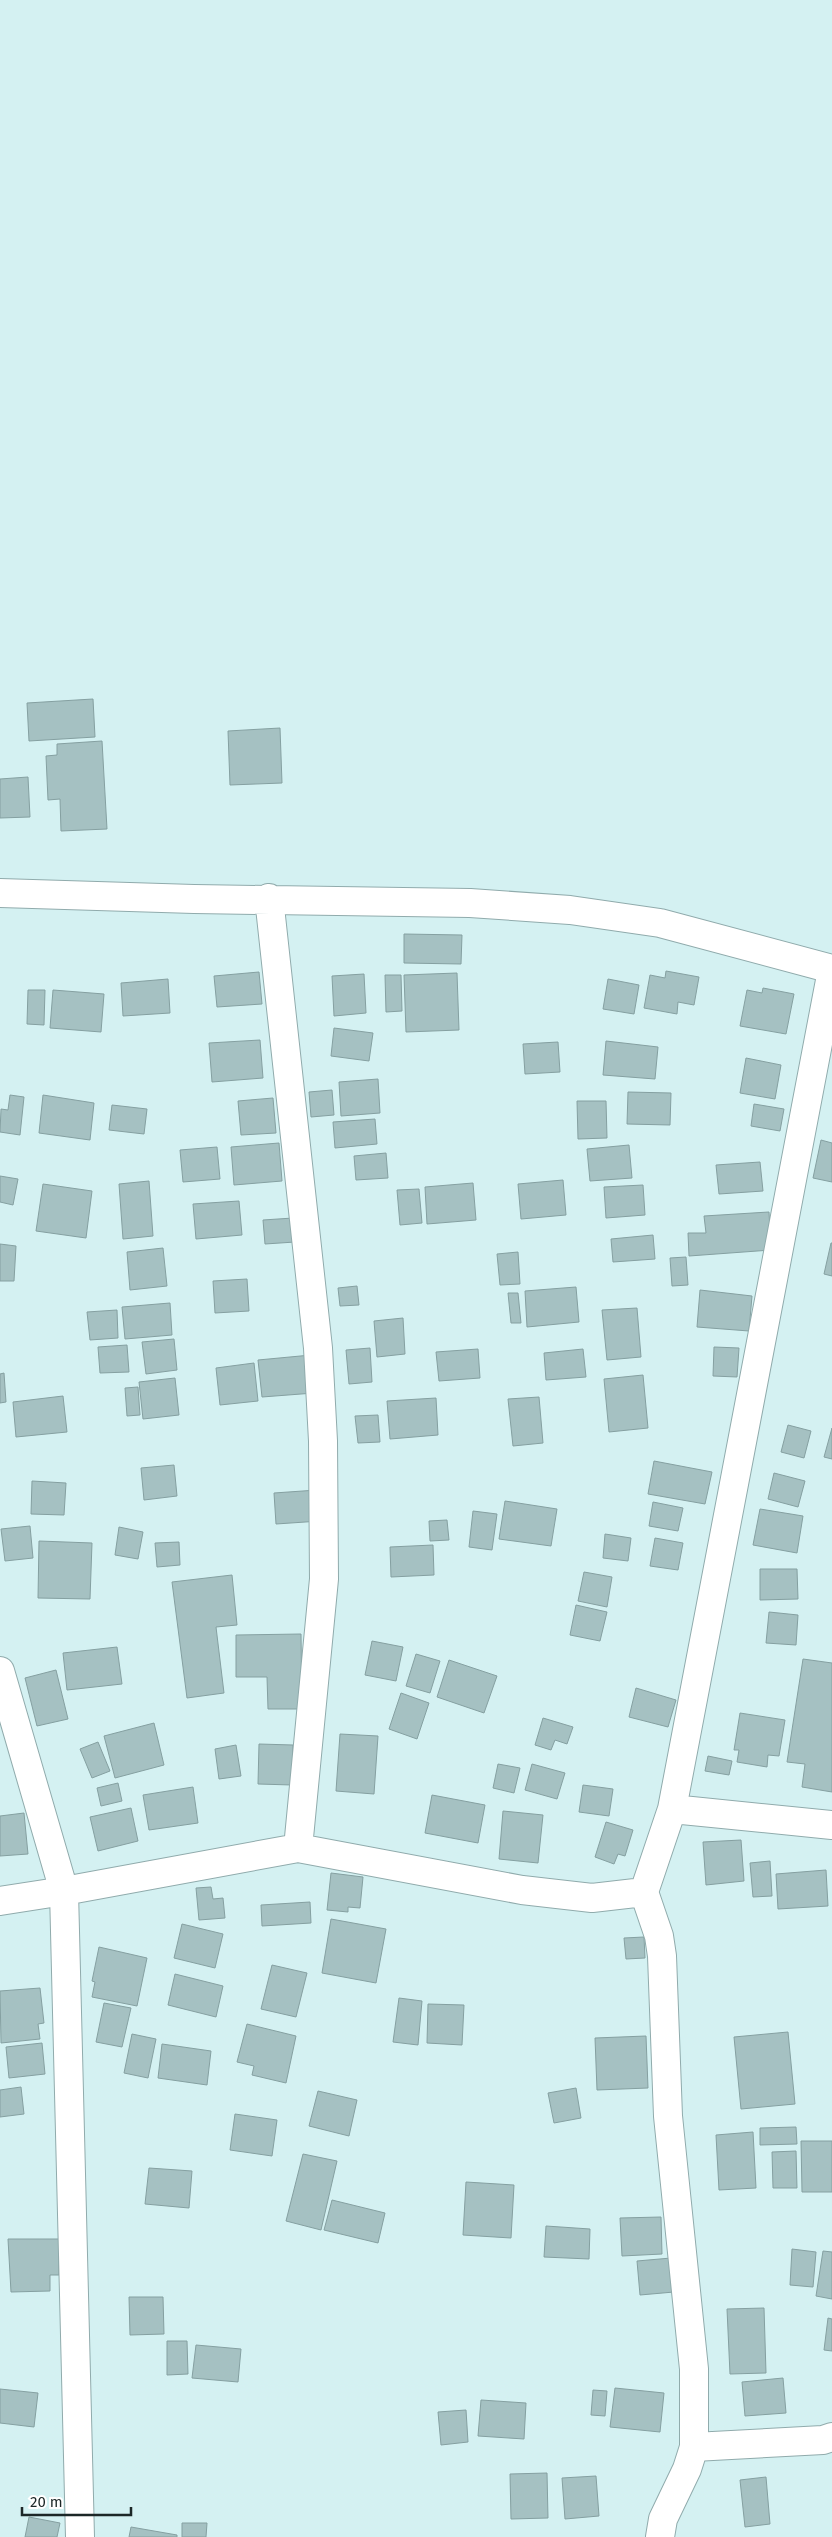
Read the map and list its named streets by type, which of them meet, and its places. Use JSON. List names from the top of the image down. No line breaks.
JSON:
{"scale_bar":"20 m"}
